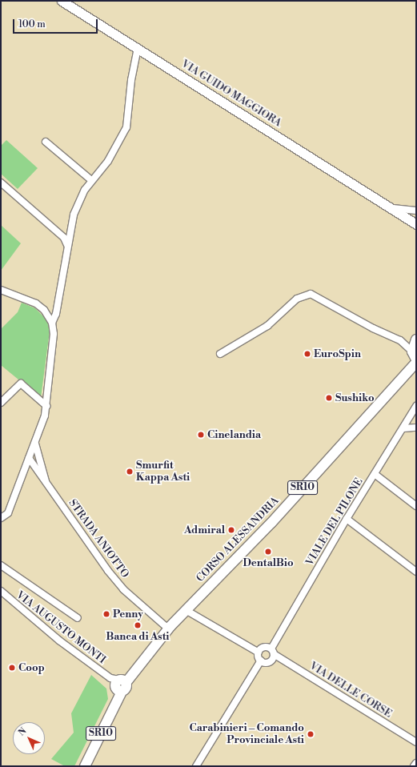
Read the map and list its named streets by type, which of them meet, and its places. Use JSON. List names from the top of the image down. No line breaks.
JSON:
{"streets":{"main road":["SR10","CORSO ALESSANDRIA"],"street":["VIA GUIDO MAGGIORA","VIALE DEL PILONE","STRADA ANIOTTO","VIA AUGUSTO MONTI","VIA DELLE CORSE"]},"crossings":[["SR10","CORSO ALESSANDRIA"],["SR10","VIA AUGUSTO MONTI"],["VIALE DEL PILONE","VIA DELLE CORSE"],["STRADA ANIOTTO","CORSO ALESSANDRIA"],["CORSO ALESSANDRIA","VIA AUGUSTO MONTI"]],"places":["EuroSpin","Sushiko","Cinelandia","Smurfit Kappa Asti","Admiral","DentalBio","Penny","Banca di Asti","Coop","Carabinieri – Comando Provinciale Asti"],"scale_bar":"100 m","north":"top left"}
